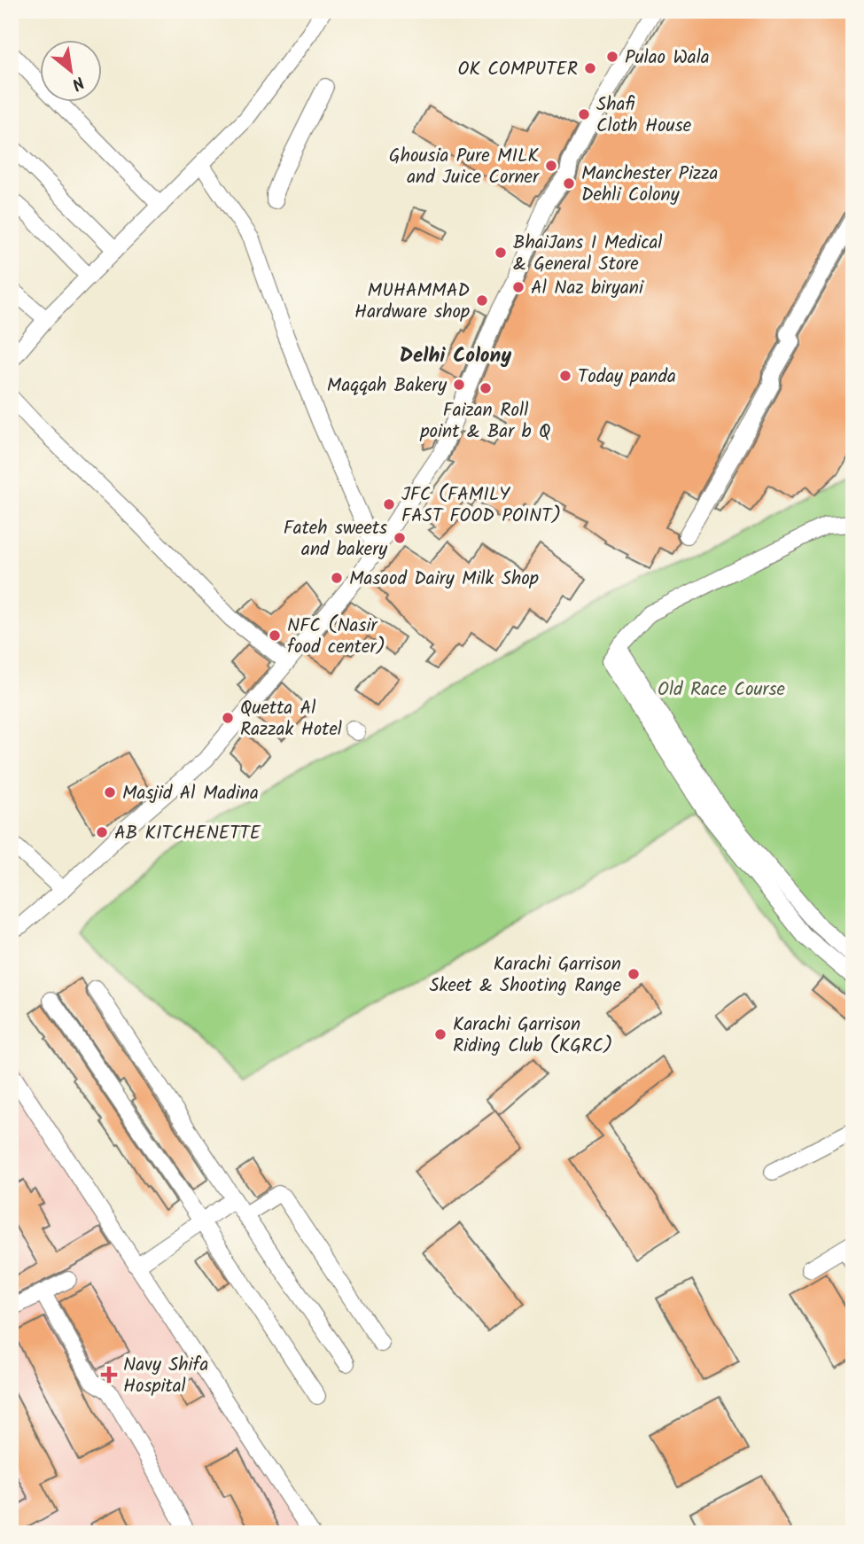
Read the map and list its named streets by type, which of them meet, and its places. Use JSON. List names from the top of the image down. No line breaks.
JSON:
{"districts":["Delhi Colony"],"parks":["Old Race Course"],"places":{"other":["Pulao Wala","OK COMPUTER","Shafi Cloth House","Ghousia Pure MILK and Juice Corner","Manchester Pizza Dehli Colony","BhaiJans I Medical & General Store","Al Naz biryani","MUHAMMAD Hardware shop","Today panda","Maqqah Bakery","Faizan Roll point & Bar b Q","JFC (FAMILY FAST FOOD POINT)","Fateh sweets and bakery","Masood Dairy Milk Shop","NFC (Nasir food center)","Quetta Al Razzak Hotel","Masjid Al Madina","AB KITCHENETTE","Karachi Garrison Skeet & Shooting Range","Karachi Garrison Riding Club (KGRC)"],"health":["Navy Shifa Hospital"]},"north":"bottom right"}
